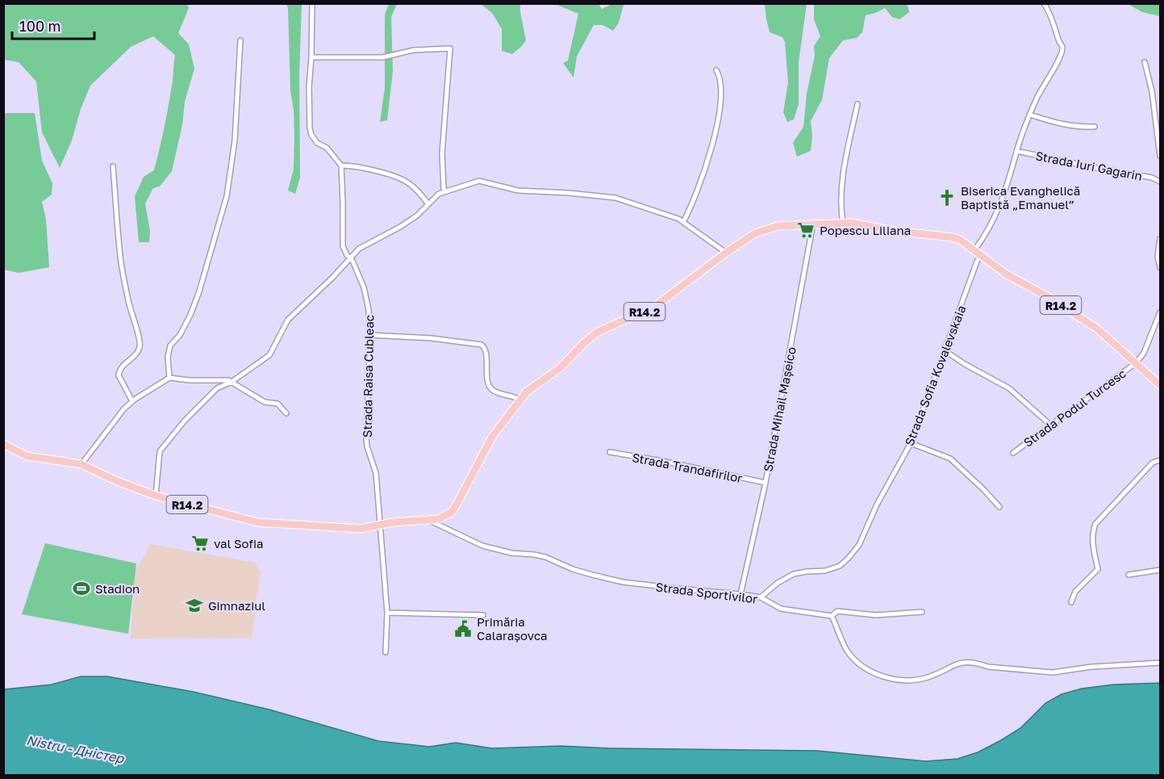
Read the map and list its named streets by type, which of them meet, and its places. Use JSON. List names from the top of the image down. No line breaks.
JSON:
{"streets":{"main road":["R14.2"],"street":["Strada Iuri Gagarin","Strada Sofia Kovalevskaia","Strada Raisa Cubleac","Strada Podul Turcesc","Strada Mihail Mașeico","Strada Trandafirilor","Strada Sportivilor"]},"crossings":[["Strada Iuri Gagarin","Strada Sofia Kovalevskaia"],["R14.2","Strada Sofia Kovalevskaia"],["R14.2","Strada Raisa Cubleac"],["R14.2","Strada Podul Turcesc"],["R14.2","Strada Mihail Mașeico"],["R14.2","Strada Sportivilor"],["Strada Sofia Kovalevskaia","Strada Sportivilor"],["Strada Mihail Mașeico","Strada Trandafirilor"],["Strada Mihail Mașeico","Strada Sportivilor"]],"water":["Nistru - Дністер"],"places":{"church":["Biserica Evanghelică Baptistă „Emanuel”"],"supermarket":["Popescu Liliana","val Sofia"],"sports":["Stadion"],"school or university":["Gimnaziul"],"public building":["Primăria Calarașovca"]},"scale_bar":"100 m"}
